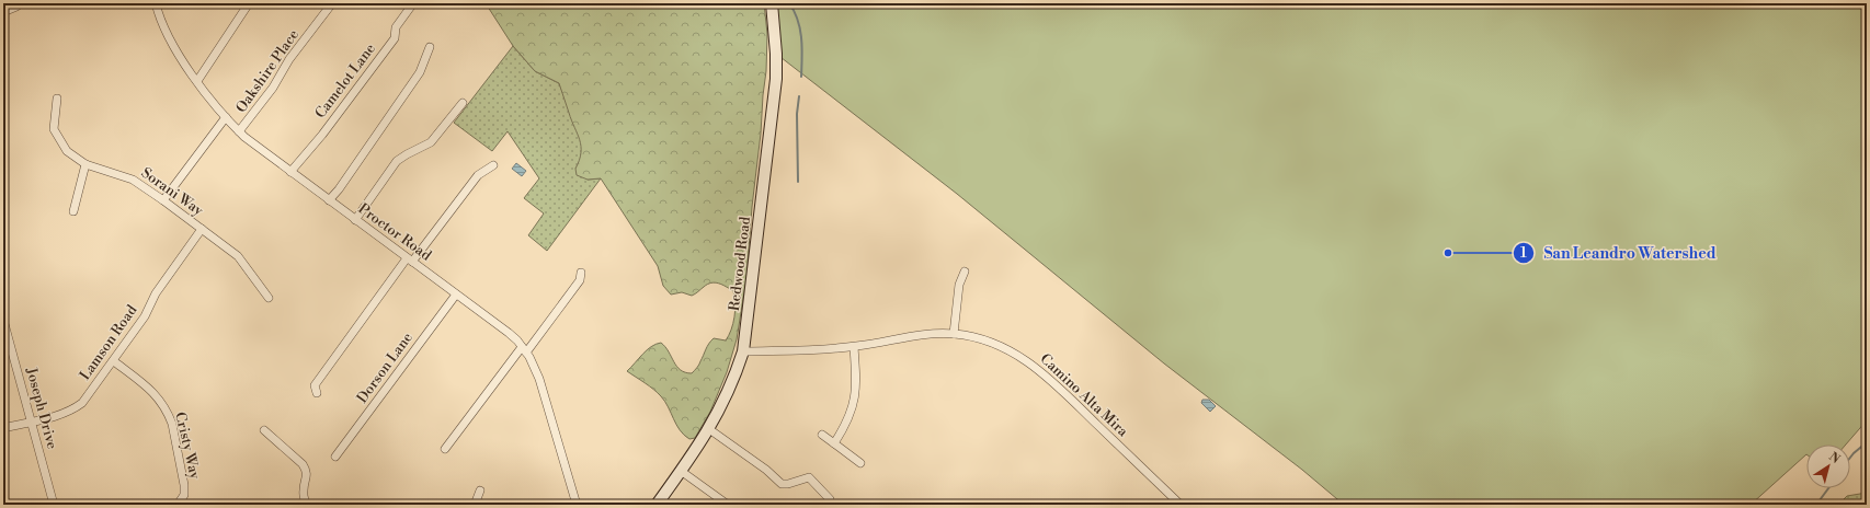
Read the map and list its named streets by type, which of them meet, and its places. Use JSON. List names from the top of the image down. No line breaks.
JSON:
{"streets":{"main road":["Redwood Road"],"street":["Oakshire Place","Camelot Lane","Sorani Way","Proctor Road","Lamson Road","Dorson Lane","Camino Alta Mira","Joseph Drive","Cristy Way"]},"crossings":[["Oakshire Place","Proctor Road"],["Camelot Lane","Proctor Road"],["Sorani Way","Lamson Road"],["Proctor Road","Dorson Lane"],["Redwood Road","Camino Alta Mira"],["Lamson Road","Joseph Drive"],["Lamson Road","Cristy Way"]],"places":["San Leandro Watershed"],"north":"top right"}
